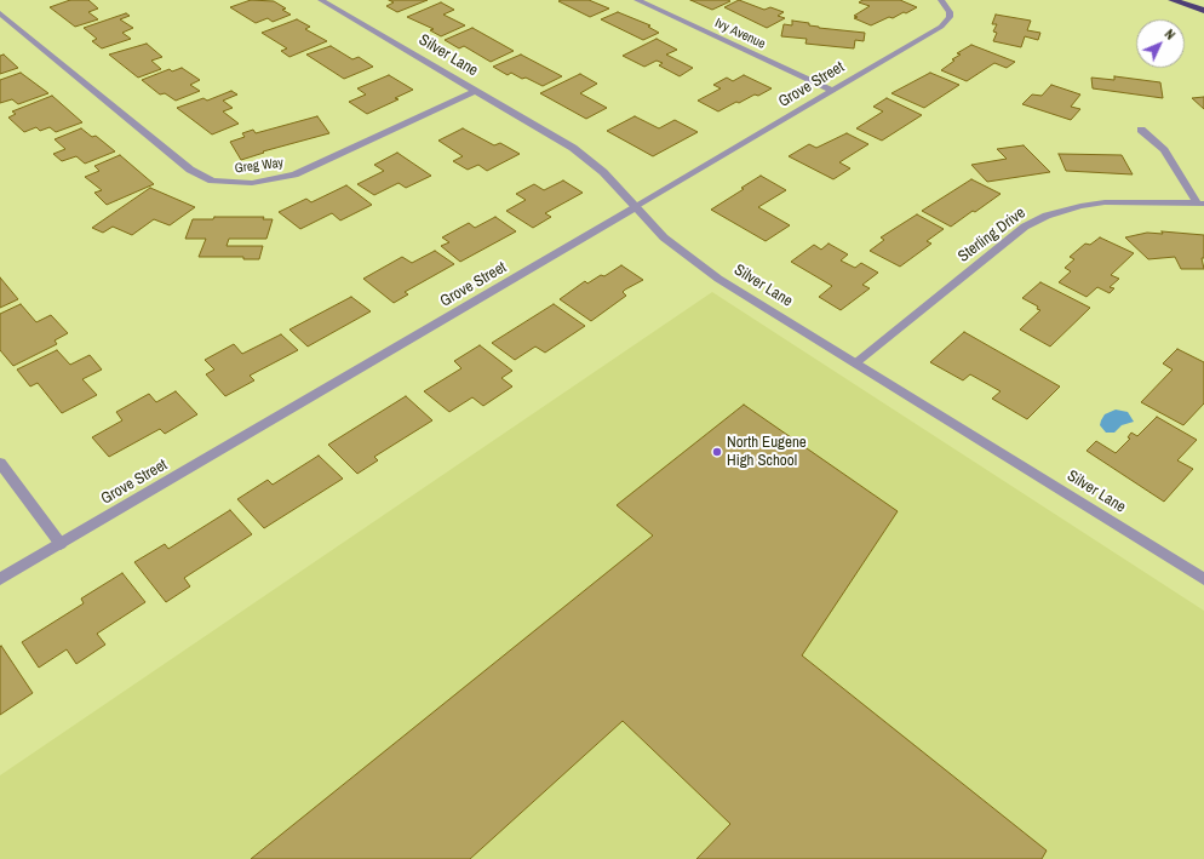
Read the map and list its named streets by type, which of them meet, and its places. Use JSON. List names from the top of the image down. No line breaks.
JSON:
{"streets":{"street":["Ivy Avenue","Silver Lane","Grove Street","Greg Way","Sterling Drive"]},"crossings":[["Ivy Avenue","Grove Street"],["Silver Lane","Grove Street"],["Silver Lane","Greg Way"],["Silver Lane","Sterling Drive"]],"places":["North Eugene High School"],"north":"top right"}
